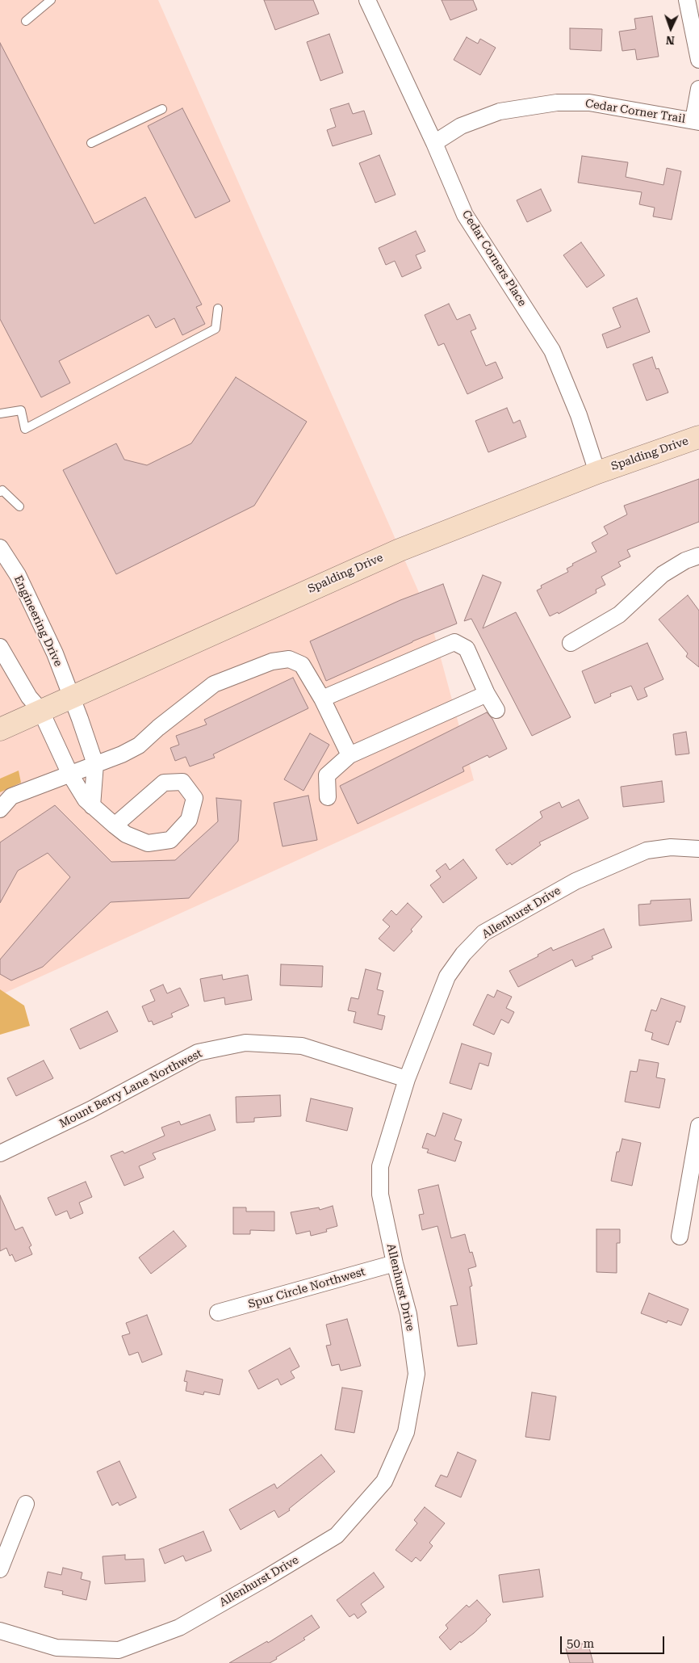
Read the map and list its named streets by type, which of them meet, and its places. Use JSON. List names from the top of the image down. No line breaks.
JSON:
{"streets":{"main road":["Spalding Drive"],"street":["Cedar Corner Trail","Cedar Corners Place","Engineering Drive","Allenhurst Drive","Mount Berry Lane Northwest","Spur Circle Northwest"]},"crossings":[["Cedar Corner Trail","Cedar Corners Place"],["Cedar Corners Place","Spalding Drive"],["Spalding Drive","Engineering Drive"],["Allenhurst Drive","Mount Berry Lane Northwest"],["Allenhurst Drive","Spur Circle Northwest"]],"scale_bar":"50 m","north":"bottom"}
